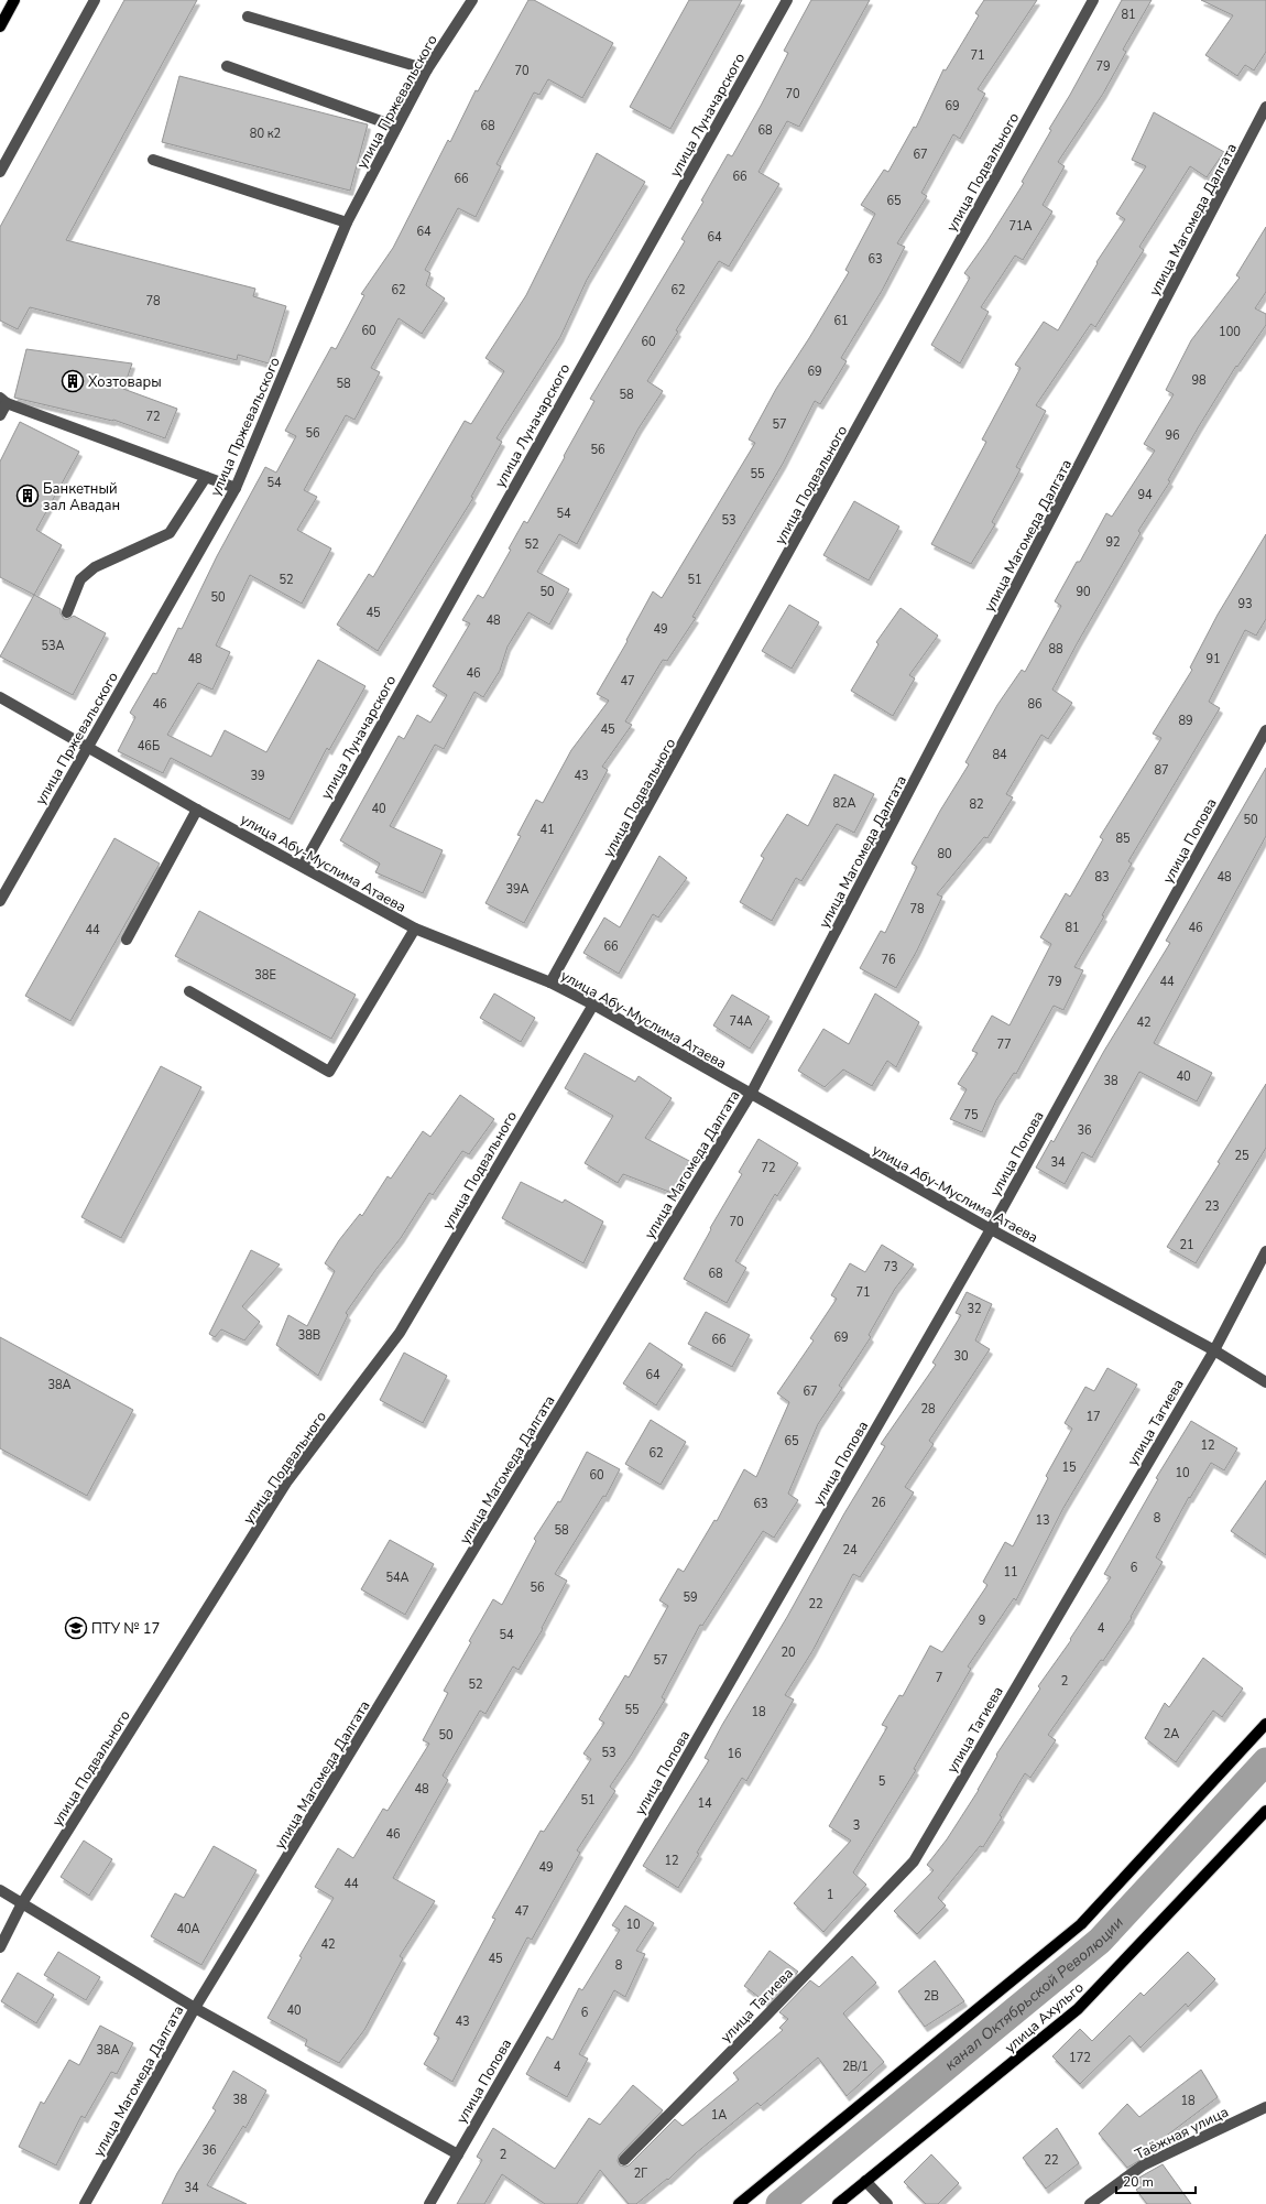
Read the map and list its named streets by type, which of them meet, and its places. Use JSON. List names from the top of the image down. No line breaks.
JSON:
{"streets":{"main road":["улица Ахульго"],"street":["улица Пржевальского","улица Луначарского","улица Подвального","улица Магомеда Далгата","улица Попова","улица Абу-Муслима Атаева","улица Тагиева","Таёжная улица"]},"crossings":[["улица Пржевальского","улица Абу-Муслима Атаева"],["улица Луначарского","улица Абу-Муслима Атаева"],["улица Подвального","улица Абу-Муслима Атаева"],["улица Магомеда Далгата","улица Абу-Муслима Атаева"],["улица Попова","улица Абу-Муслима Атаева"],["улица Абу-Муслима Атаева","улица Тагиева"]],"water":["канал Октябрьской Революции"],"places":{"building":["Хозтовары","Банкетный зал Авадан"],"school or university":["ПТУ № 17"]},"house_numbers":["81","71","79","70","70","69","68","68","80 к2","67","66","66","65","71А","64","64","63","62","62","78","61","60","100","60","69","98","58","58","72","57","56","96","56","55","54","94","54","53","92","52","52","51","50","90","50","93","45","48","49","53А","88","48","91","46","47","46","86","89","45","46Б","84","87","39","43","82А","82","40","50","41","85","80","83","48","39А","78","81","46","44","66","76","38Е","79","44","74А","42","77","40","38","75","36","25","34","72","23","70","21","73","68","71","32","38В","69","66","30","64","38А","67","28","17","65","12","62","15","10","60","26","63","8","13","58","24","6","11","54А","56","59","22","9","4","54","20","57","7","2","52","55","18","2А","50","53","16","5","48","51","14","3","46","12","49","44","1","47","10","40А","42","45","8","2В","40","6","43","38А","172","4","2В/1","38","18","1А","36","2","22","2Г","34"],"scale_bar":"20 m"}
